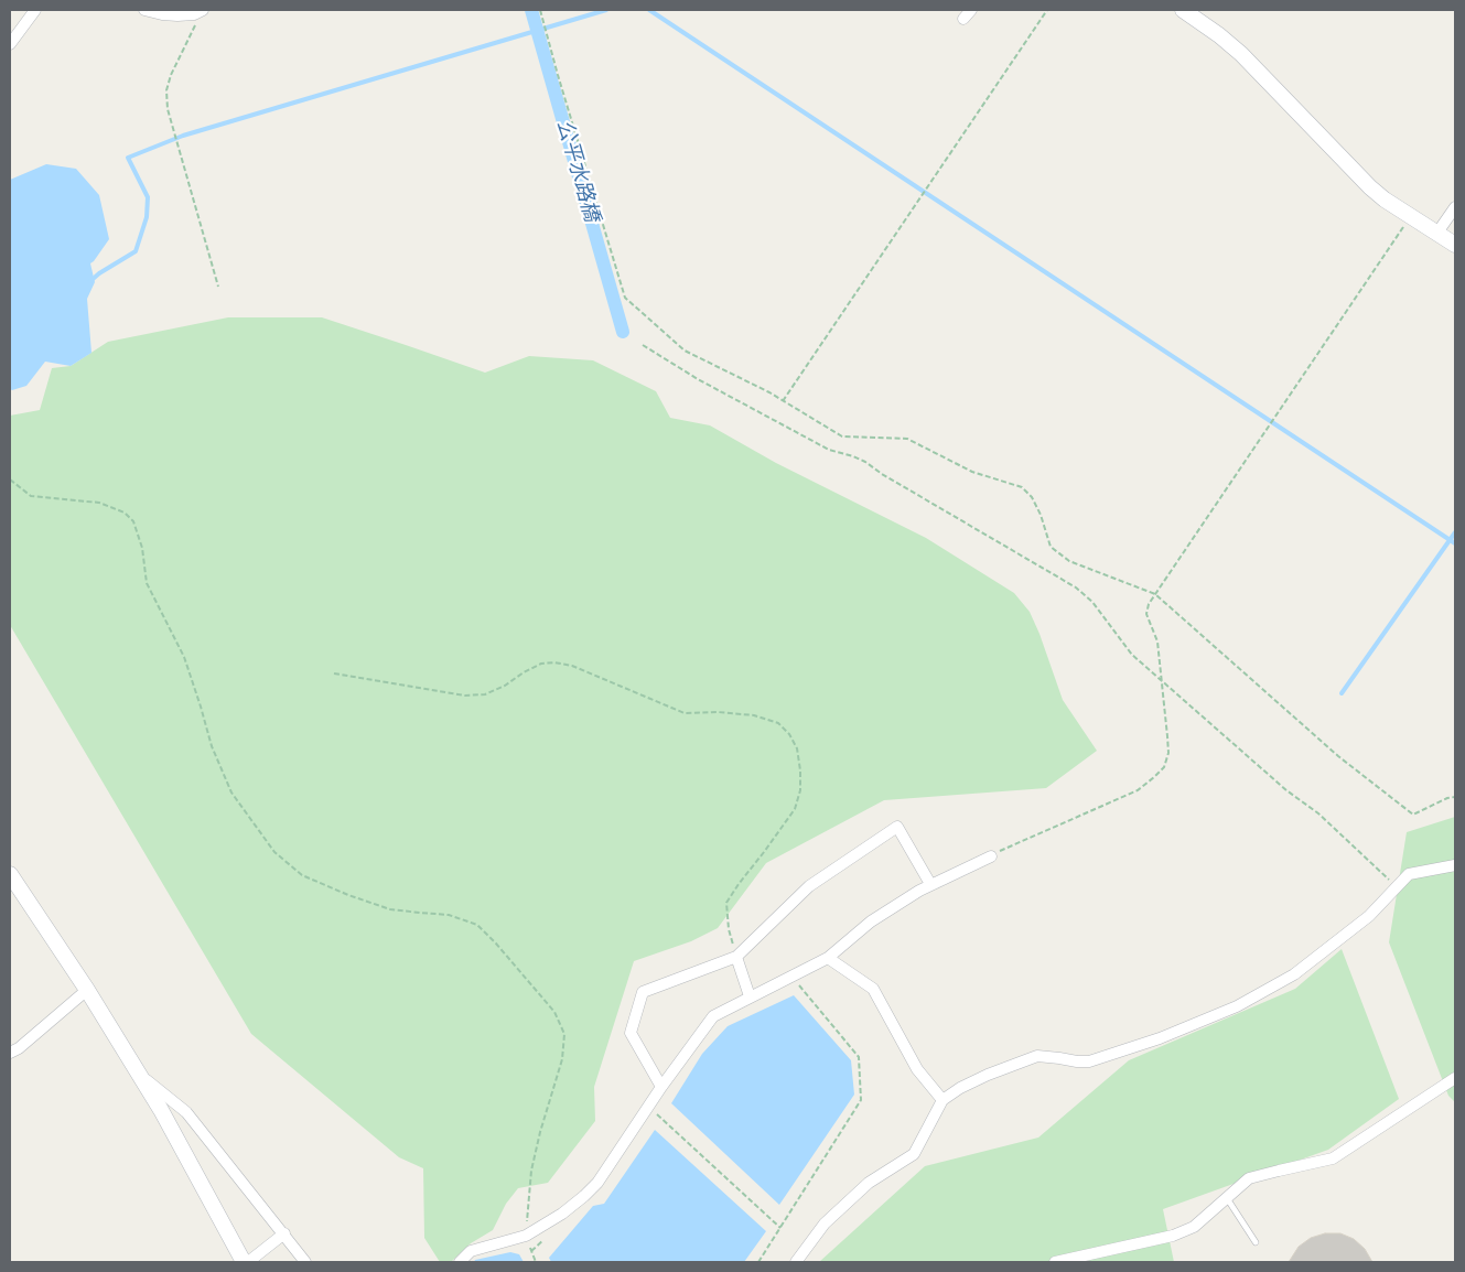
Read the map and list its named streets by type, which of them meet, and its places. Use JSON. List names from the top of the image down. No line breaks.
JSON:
{"water":["公平水路橋"]}
